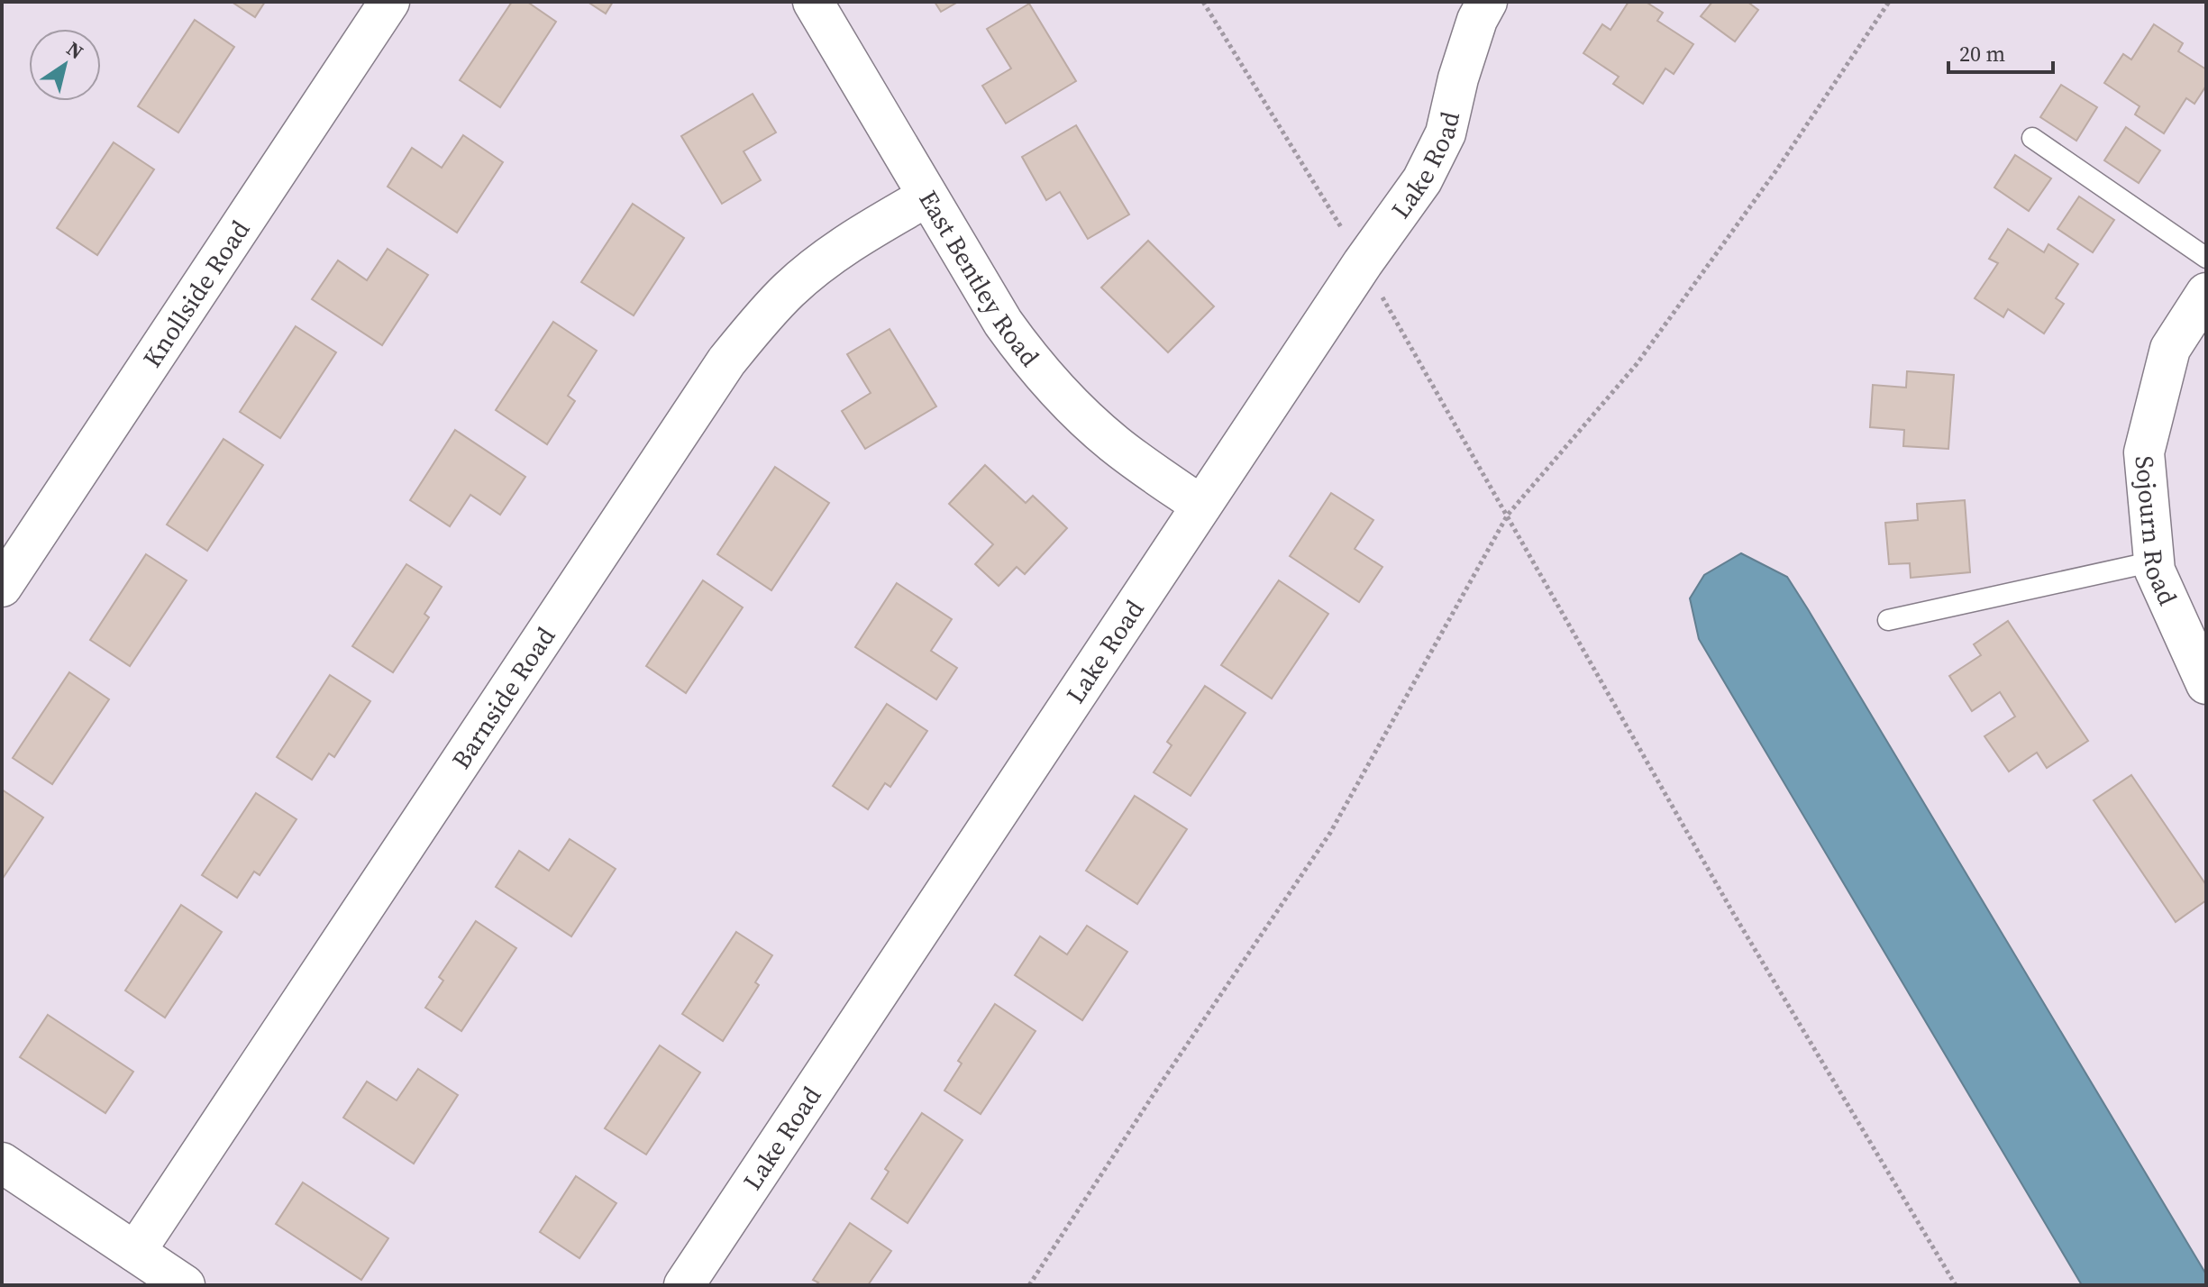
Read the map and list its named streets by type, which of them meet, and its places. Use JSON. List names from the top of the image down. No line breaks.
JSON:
{"streets":{"street":["Lake Road","East Bentley Road","Knollside Road","Sojourn Road","Barnside Road"]},"crossings":[["Lake Road","East Bentley Road"],["East Bentley Road","Barnside Road"]],"scale_bar":"20 m","north":"top right"}
